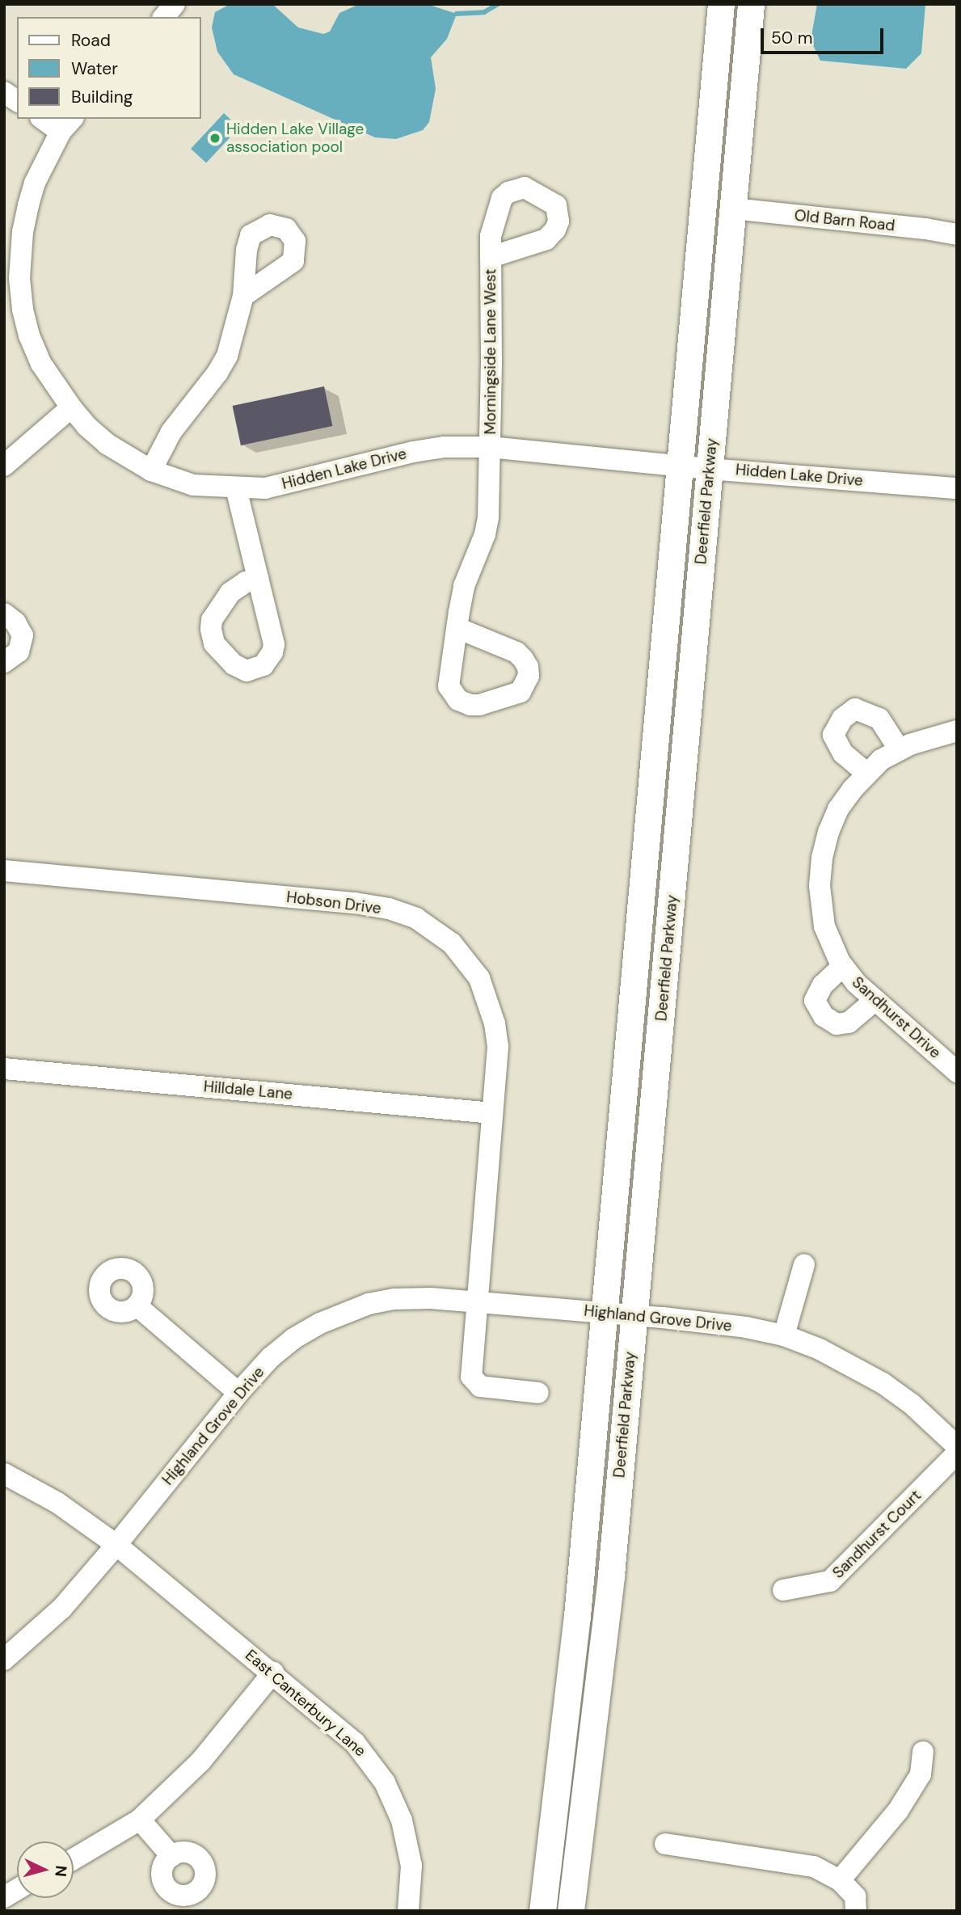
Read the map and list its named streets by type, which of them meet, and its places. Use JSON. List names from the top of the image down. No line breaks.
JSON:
{"streets":{"main road":["Deerfield Parkway"],"street":["Old Barn Road","Morningside Lane West","Hidden Lake Drive","Hobson Drive","Sandhurst Drive","Hilldale Lane","Highland Grove Drive","Sandhurst Court","East Canterbury Lane"]},"crossings":[["Old Barn Road","Deerfield Parkway"],["Morningside Lane West","Hidden Lake Drive"],["Hidden Lake Drive","Deerfield Parkway"],["Deerfield Parkway","Highland Grove Drive"],["Hobson Drive","Hilldale Lane"],["Hobson Drive","Highland Grove Drive"],["Highland Grove Drive","East Canterbury Lane"]],"places":["Hidden Lake Village association pool"],"legend":["Road","Water","Building"],"scale_bar":"50 m","north":"right"}
